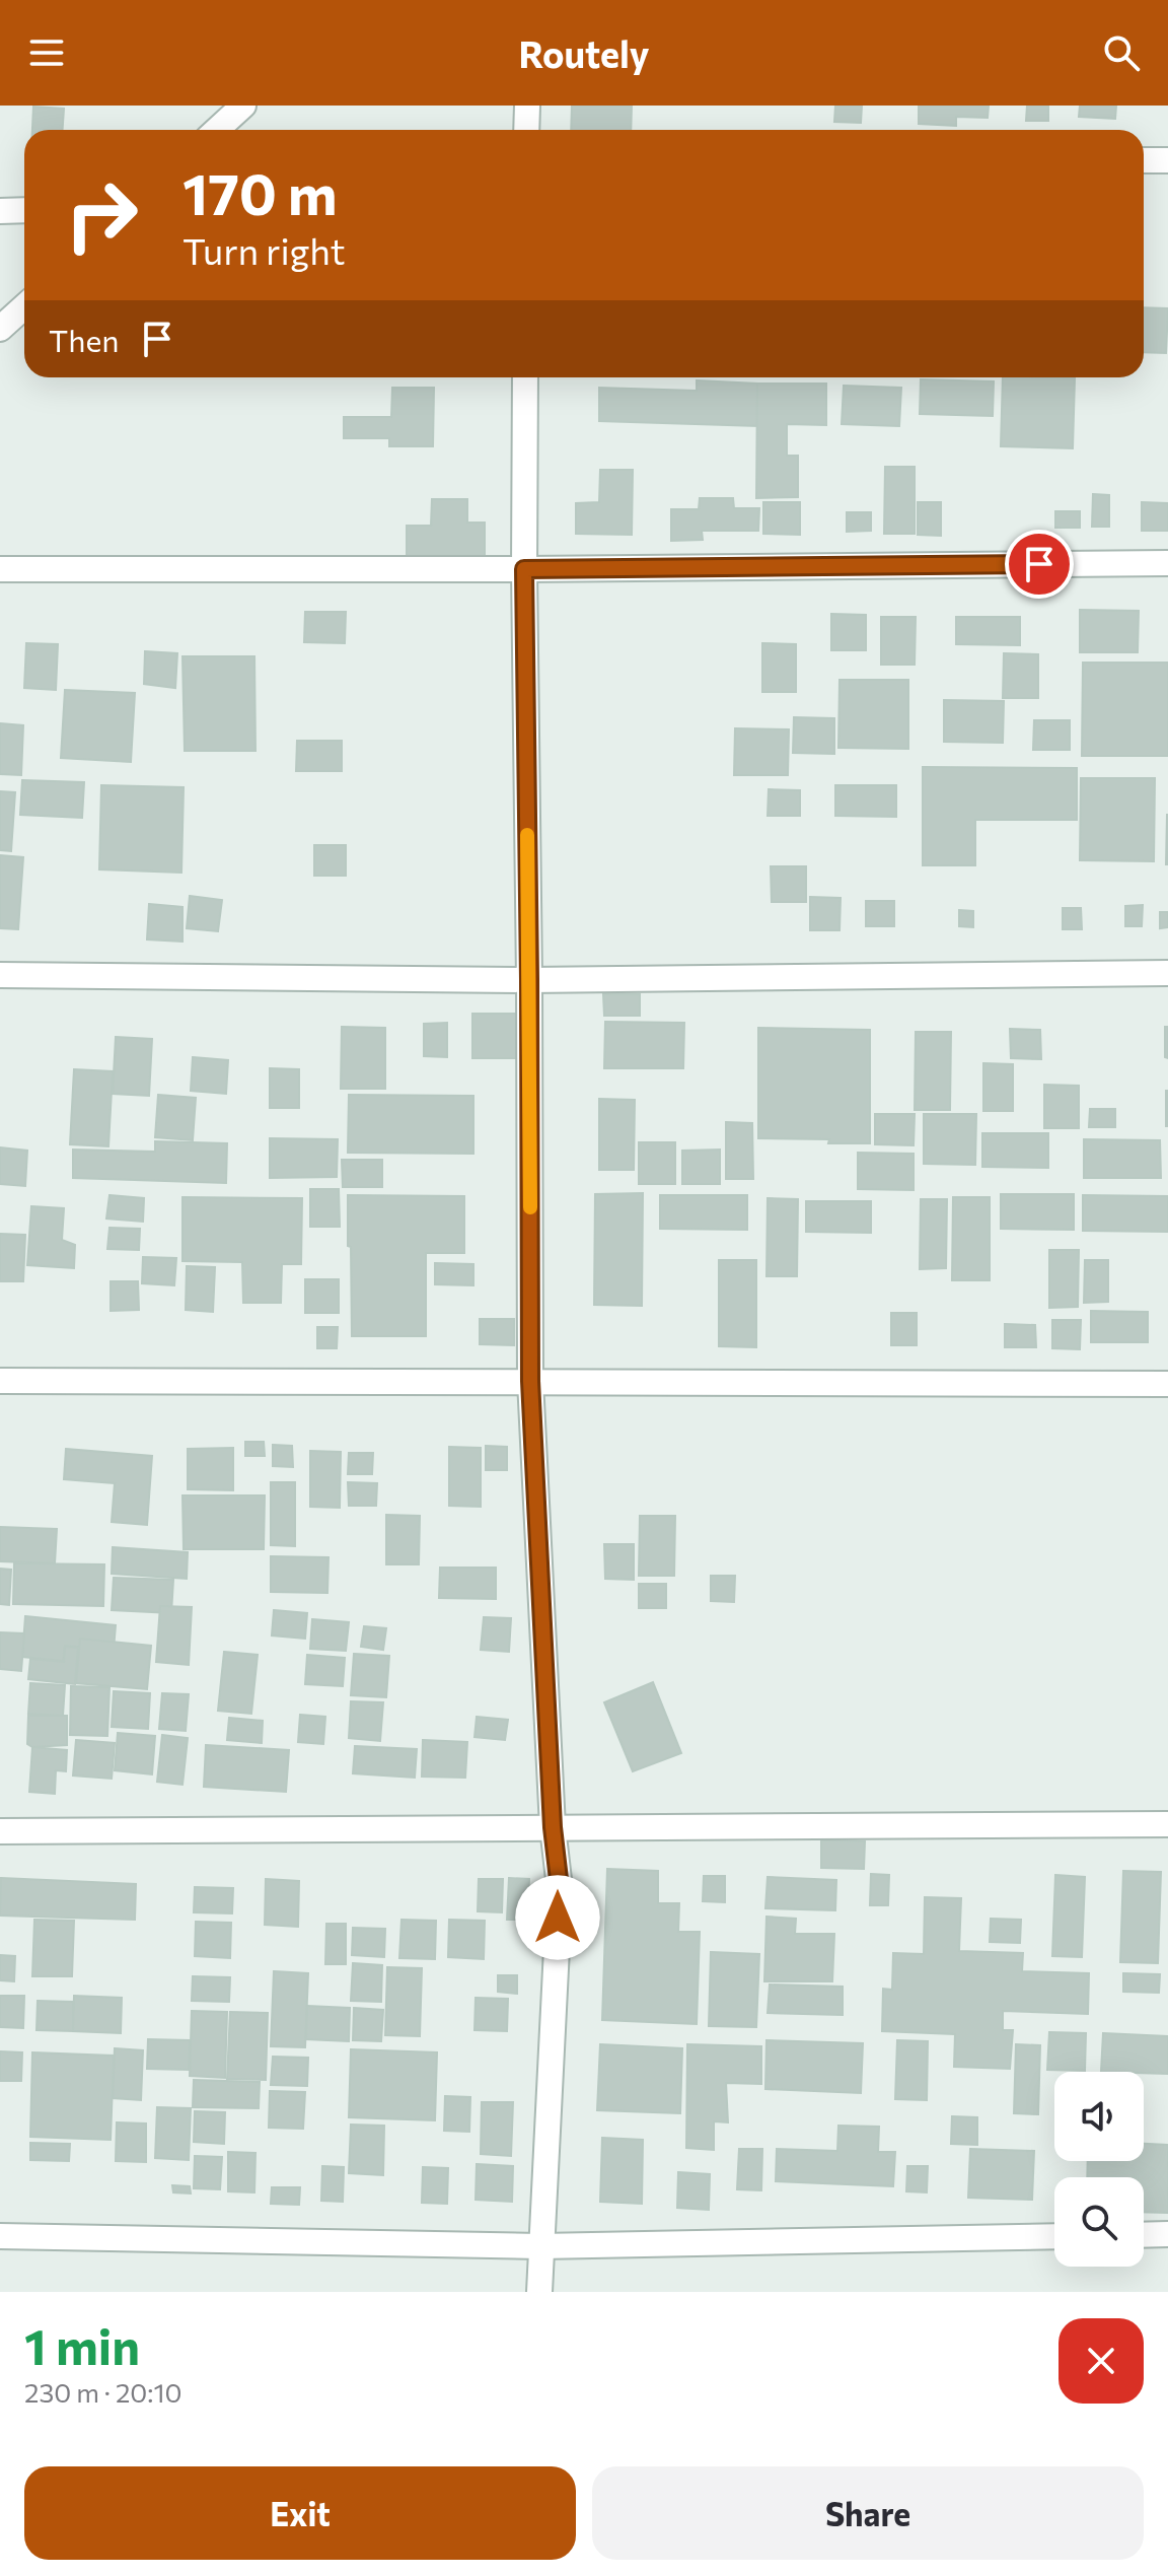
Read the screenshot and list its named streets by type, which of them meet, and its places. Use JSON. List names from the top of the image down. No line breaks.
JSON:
{"page":{"header":"Routely","turn":["170 m","Turn right"],"then":"Then","heading":["1 min","230 m · 20:10"],"buttons":["Exit","Share"]}}
